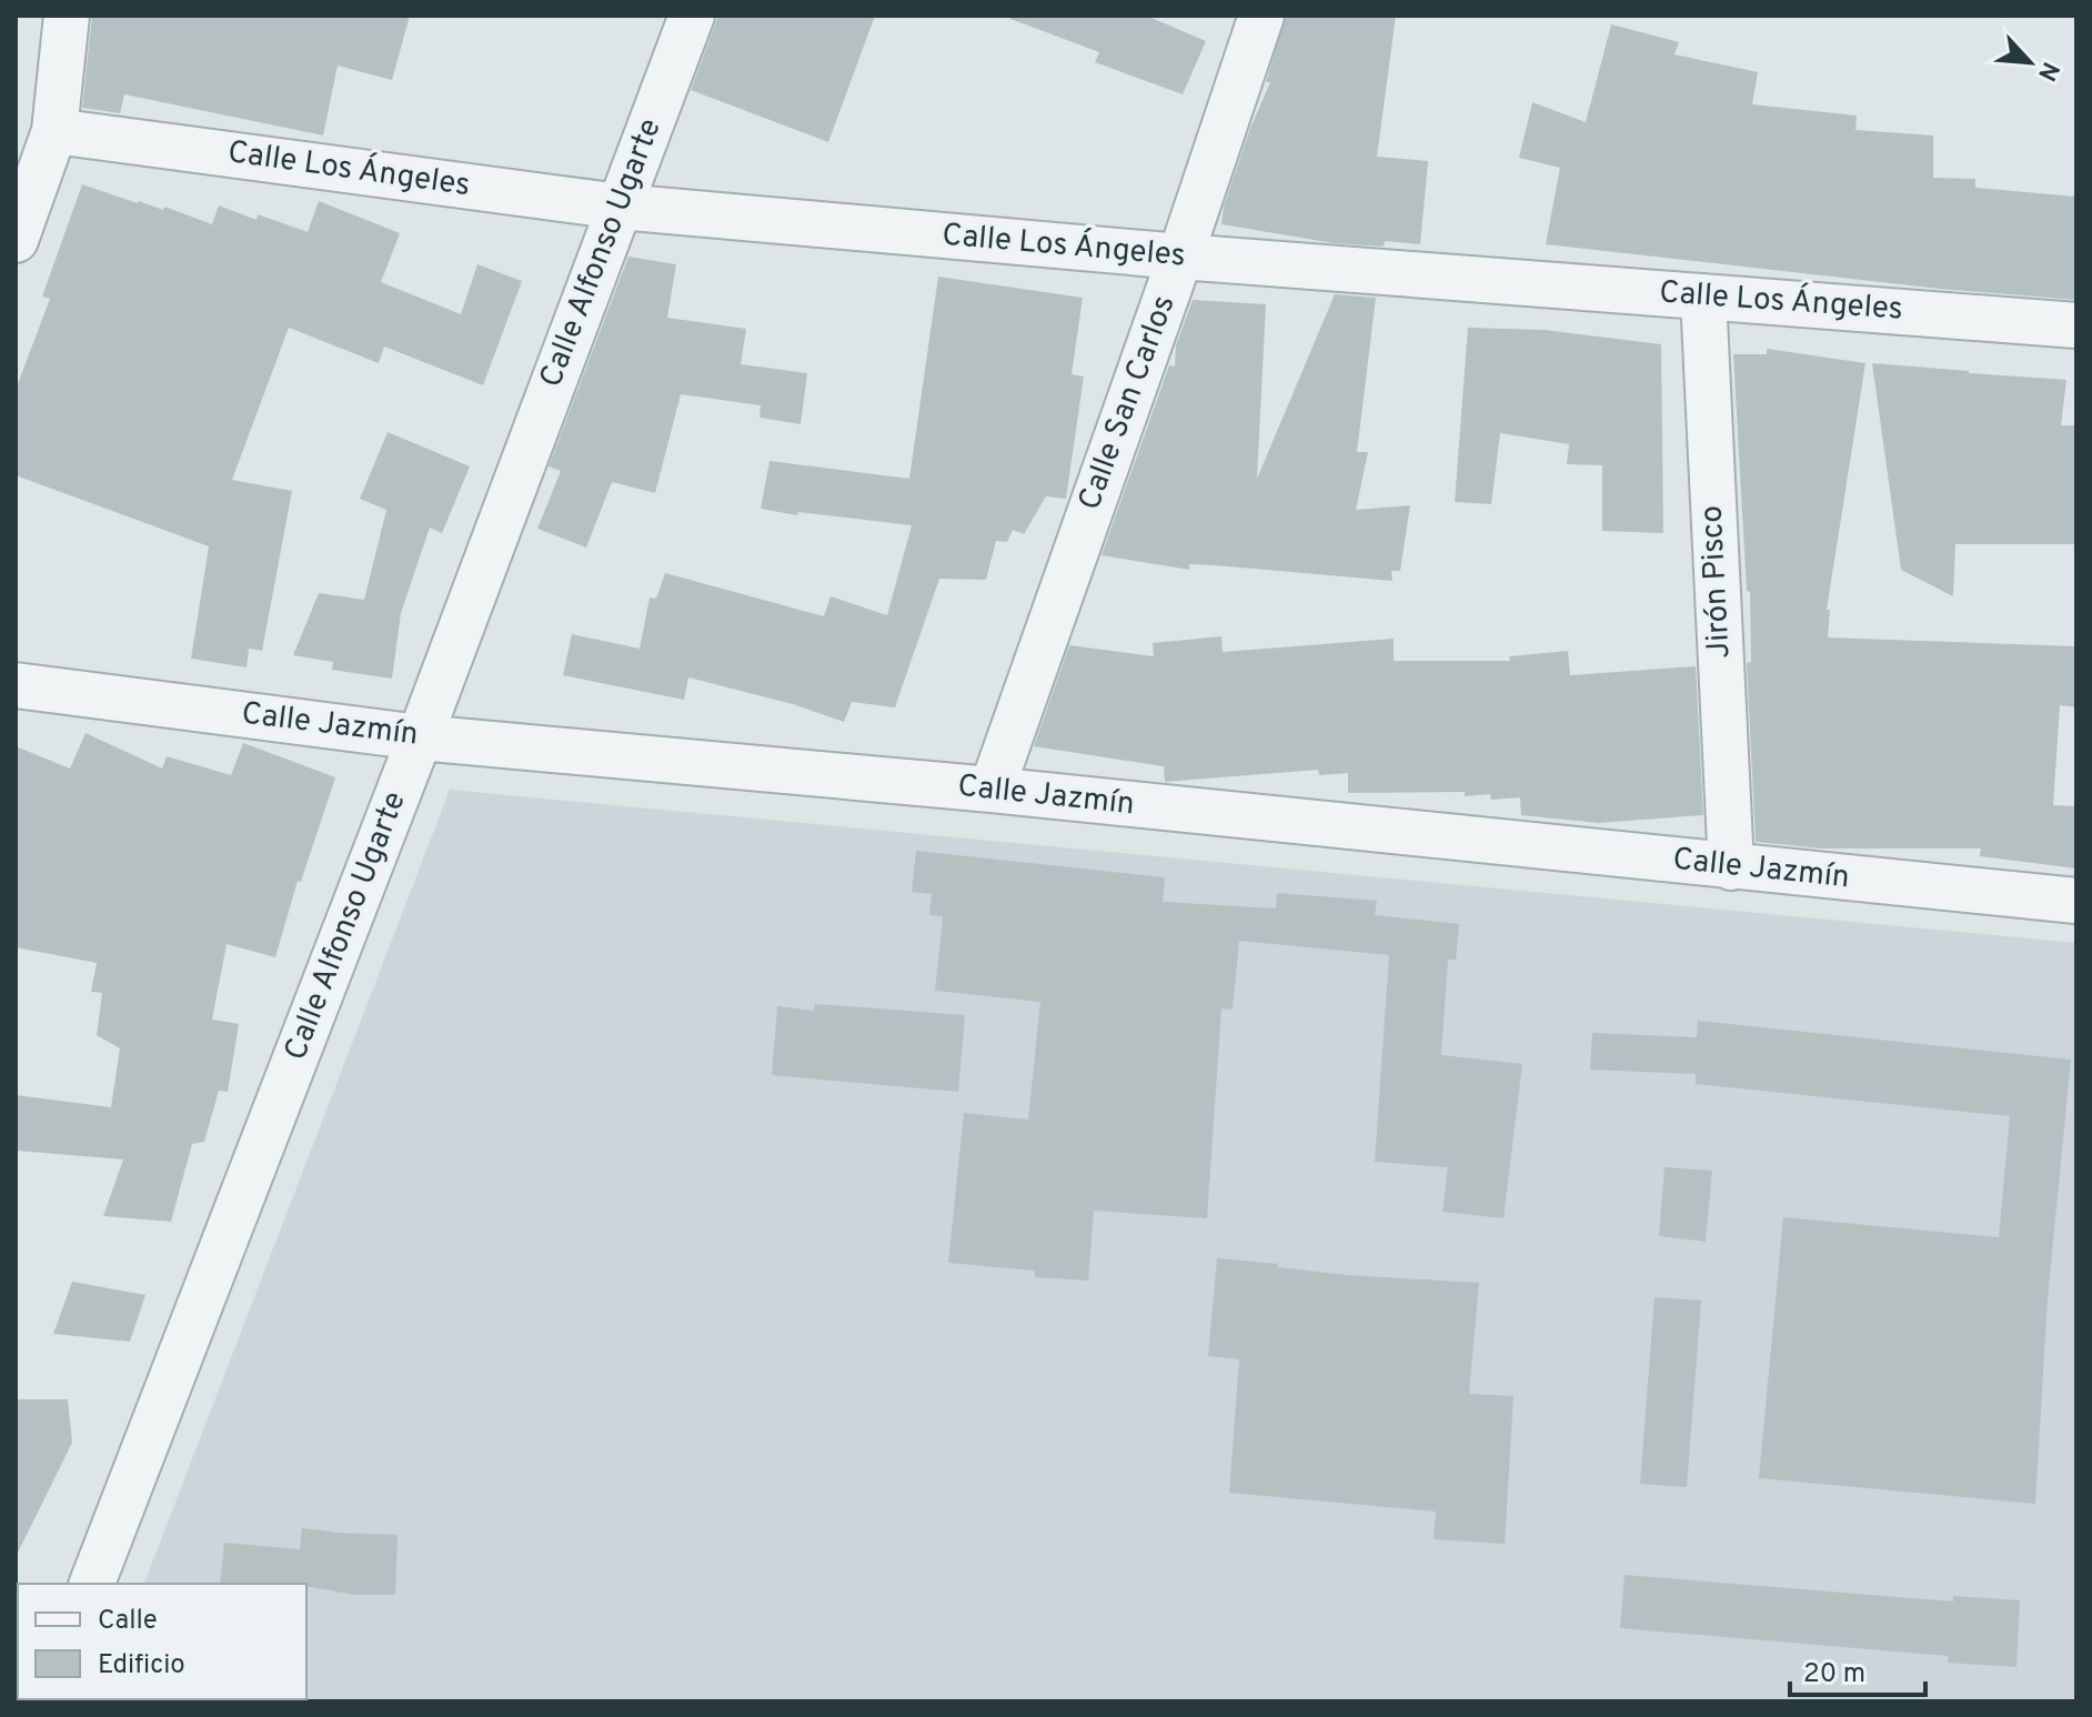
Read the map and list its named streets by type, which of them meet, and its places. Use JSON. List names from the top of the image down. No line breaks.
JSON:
{"streets":{"street":["Calle Los Ángeles","Calle Alfonso Ugarte","Calle San Carlos","Jirón Pisco","Calle Jazmín"]},"crossings":[["Calle Los Ángeles","Calle Alfonso Ugarte"],["Calle Los Ángeles","Calle San Carlos"],["Calle Los Ángeles","Jirón Pisco"],["Calle Alfonso Ugarte","Calle Jazmín"],["Calle San Carlos","Calle Jazmín"],["Jirón Pisco","Calle Jazmín"]],"legend":["Calle","Edificio"],"scale_bar":"20 m","north":"bottom right"}
